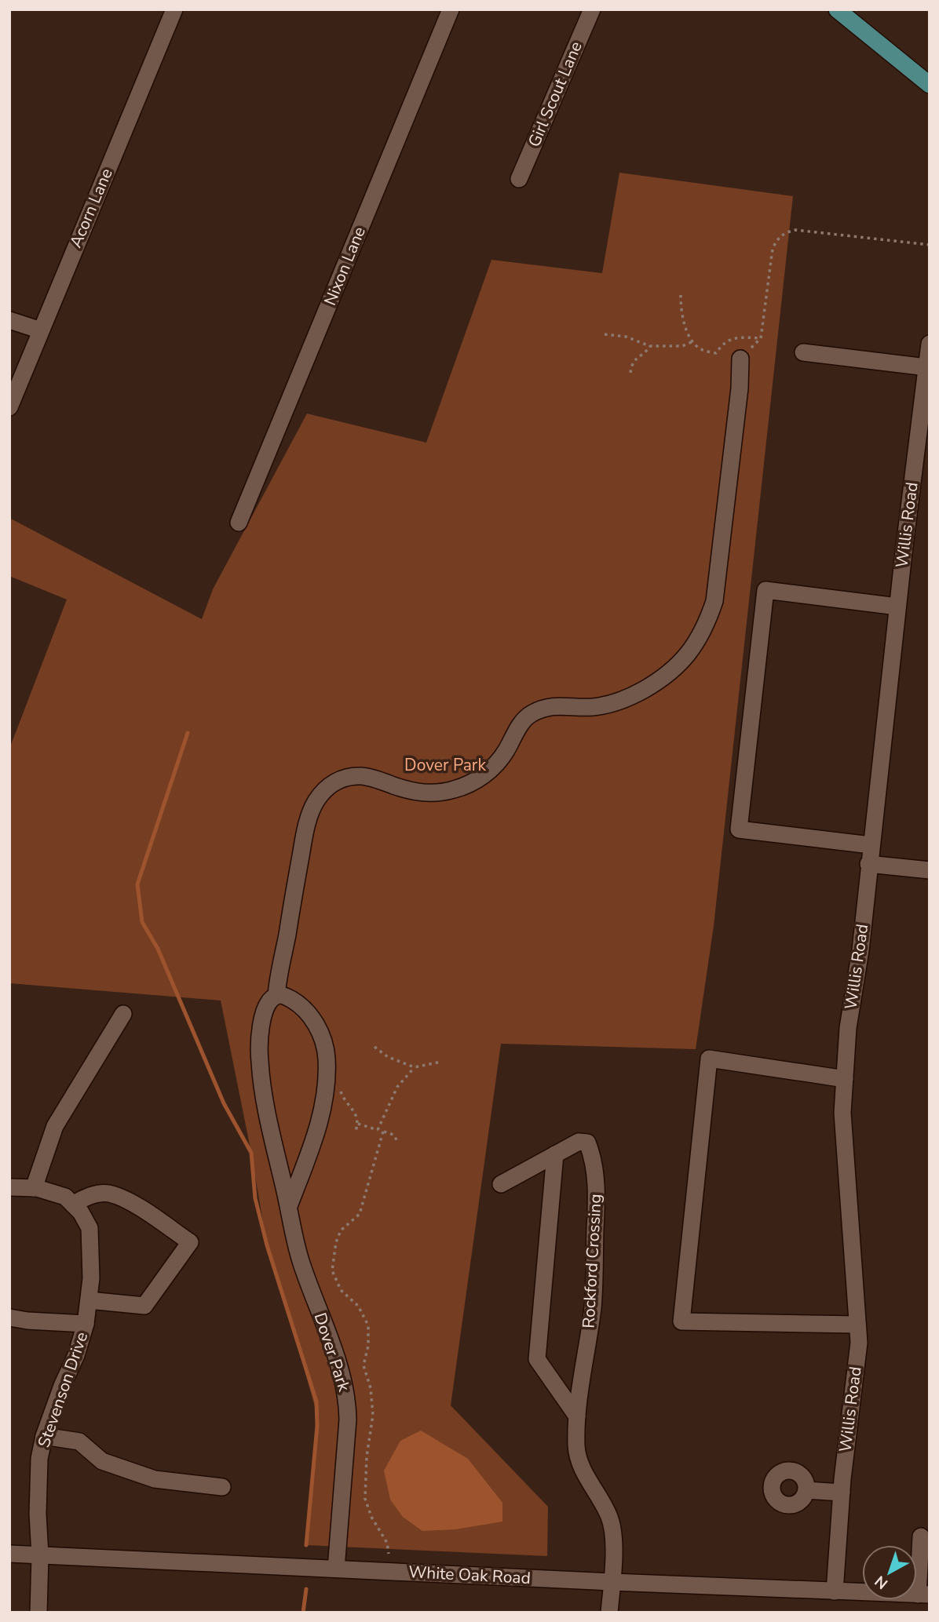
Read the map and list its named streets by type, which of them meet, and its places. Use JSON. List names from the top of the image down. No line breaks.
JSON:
{"streets":{"street":["Girl Scout Lane","Acorn Lane","Nixon Lane","Willis Road","Rockford Crossing","Dover Park","Stevenson Drive","White Oak Road"]},"crossings":[["Willis Road","White Oak Road"],["Rockford Crossing","White Oak Road"],["Dover Park","White Oak Road"],["Stevenson Drive","White Oak Road"]],"parks":["Dover Park"],"north":"bottom left"}
